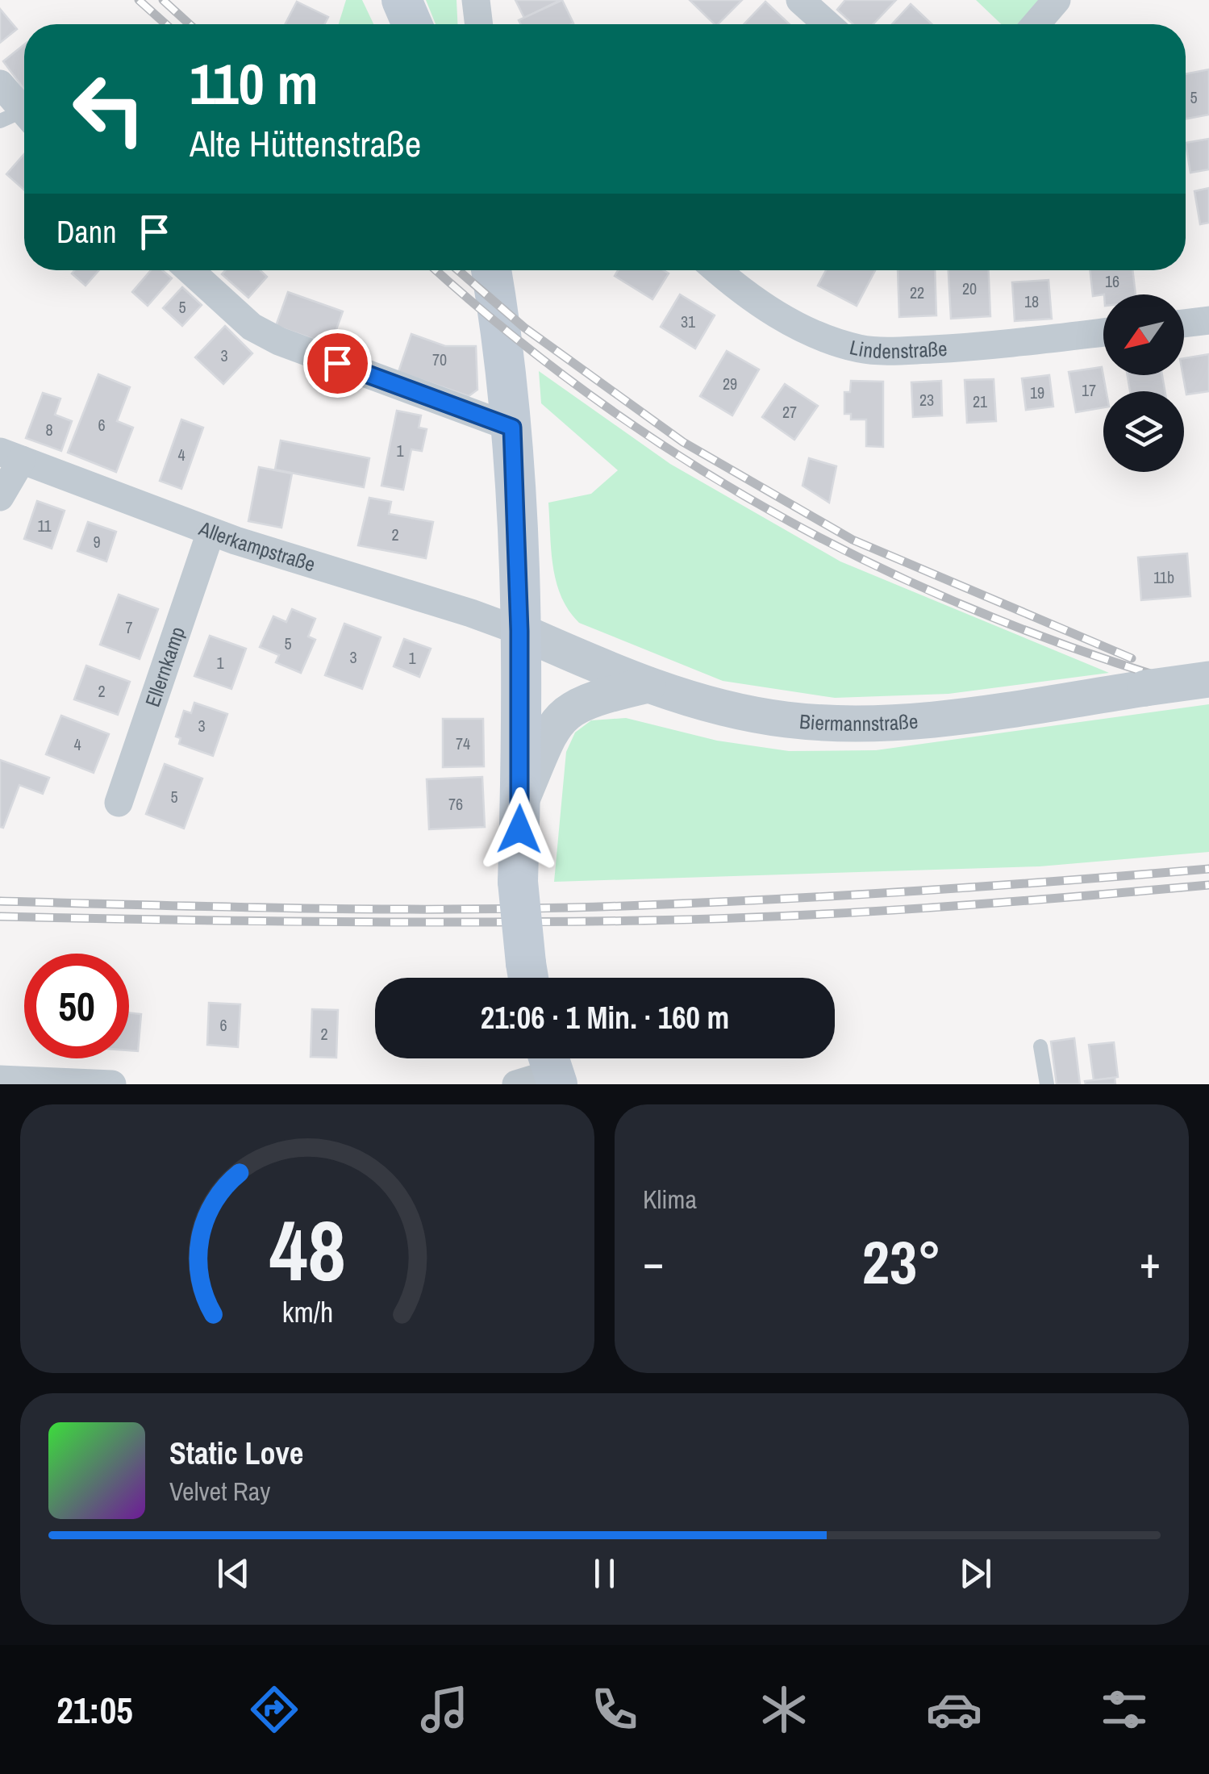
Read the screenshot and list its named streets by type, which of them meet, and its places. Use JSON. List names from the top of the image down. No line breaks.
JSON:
{"streets":{"street":["Lindenstraße","Allerkampstraße","Ellernkamp","Biermannstraße"]},"crossings":[["Allerkampstraße","Ellernkamp"],["Allerkampstraße","Biermannstraße"]],"house_numbers":["5","16","20","22","18","5","31","3","70","29","17","19","23","21","27","6","8","1","4","11","2","9","11b","7","5","3","1","1","2","3","74","4","5","76","6","2"],"north":"bottom left","page":{"turn":["110 m","Alte Hüttenstraße"],"then":"Dann","limit":"50","trip":"21:06 · 1 Min. · 160 m","tile":"Klima","heat":["−","23°","+"],"song":["Static Love","Velvet Ray"],"tabs":"21:05","gauge":["48","km/h"]}}
